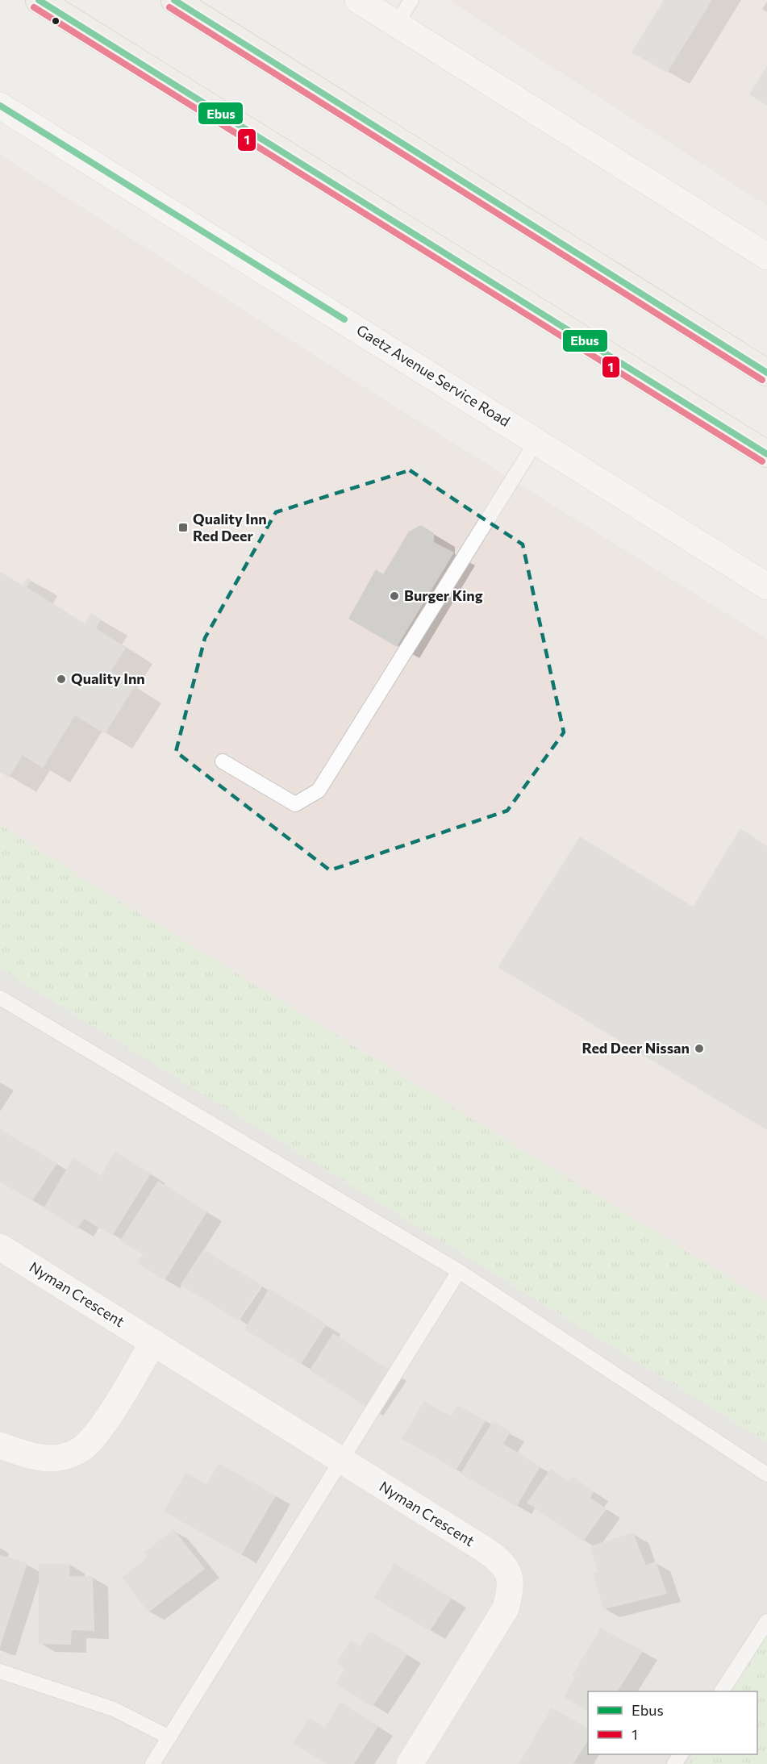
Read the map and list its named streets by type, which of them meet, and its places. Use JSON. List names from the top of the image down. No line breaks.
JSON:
{"streets":{"street":["Gaetz Avenue Service Road","Nyman Crescent"]},"places":{"transit":["Quality Inn Red Deer"],"other":["Burger King","Quality Inn","Red Deer Nissan"]},"lines":["transit line Ebus","transit line 1"],"legend":["Ebus","1"]}
